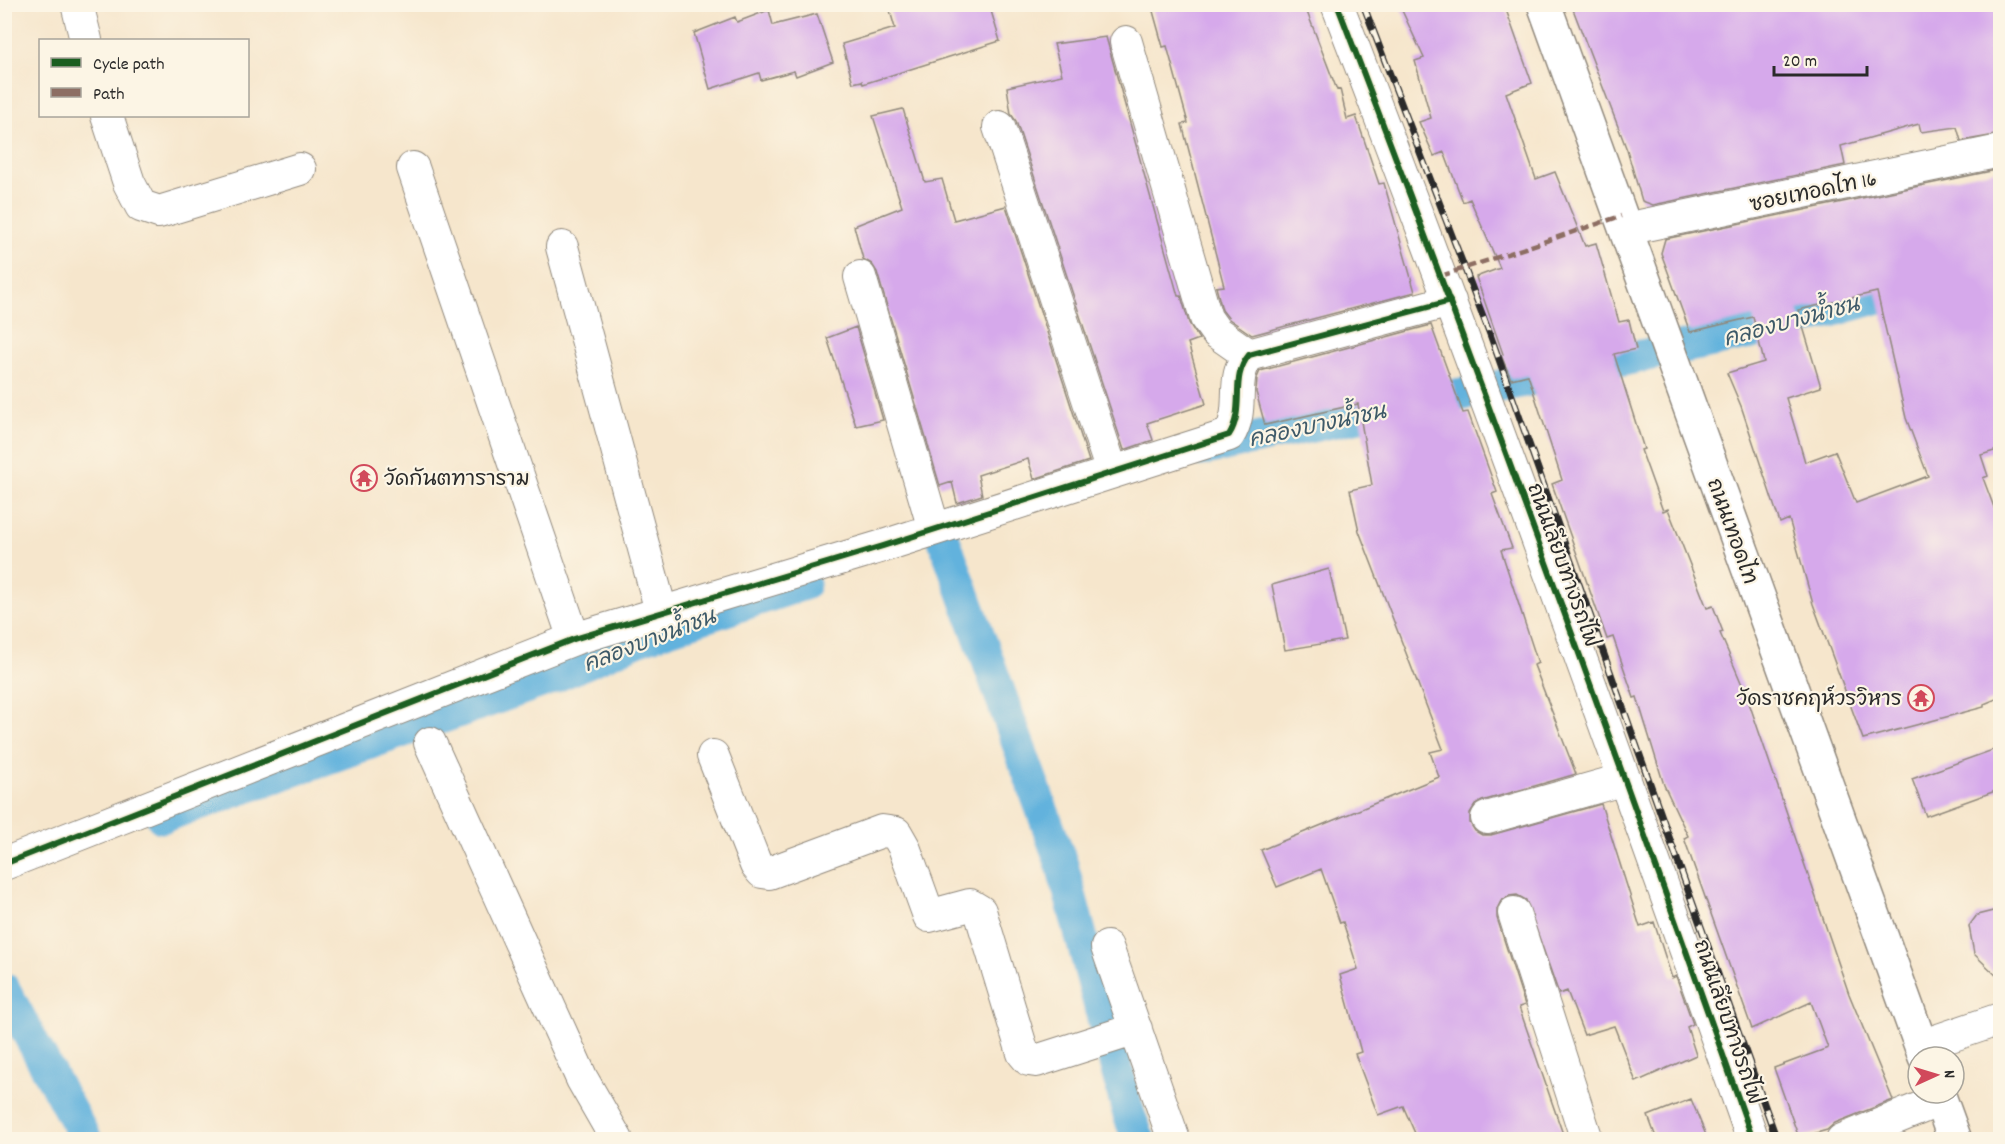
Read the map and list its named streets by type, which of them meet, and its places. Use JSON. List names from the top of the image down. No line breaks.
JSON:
{"streets":{"main road":["ถนนเทอดไท"],"street":["ซอยเทอดไท 16","ถนนเลียบทางรถไฟ"]},"crossings":[["ซอยเทอดไท 16","ถนนเทอดไท"]],"water":["คลองบางน้ำชน"],"places":{"temple":["วัดกันตทาราราม","วัดราชคฤห์วรวิหาร"]},"legend":["Cycle path","Path"],"scale_bar":"20 m","north":"right"}
